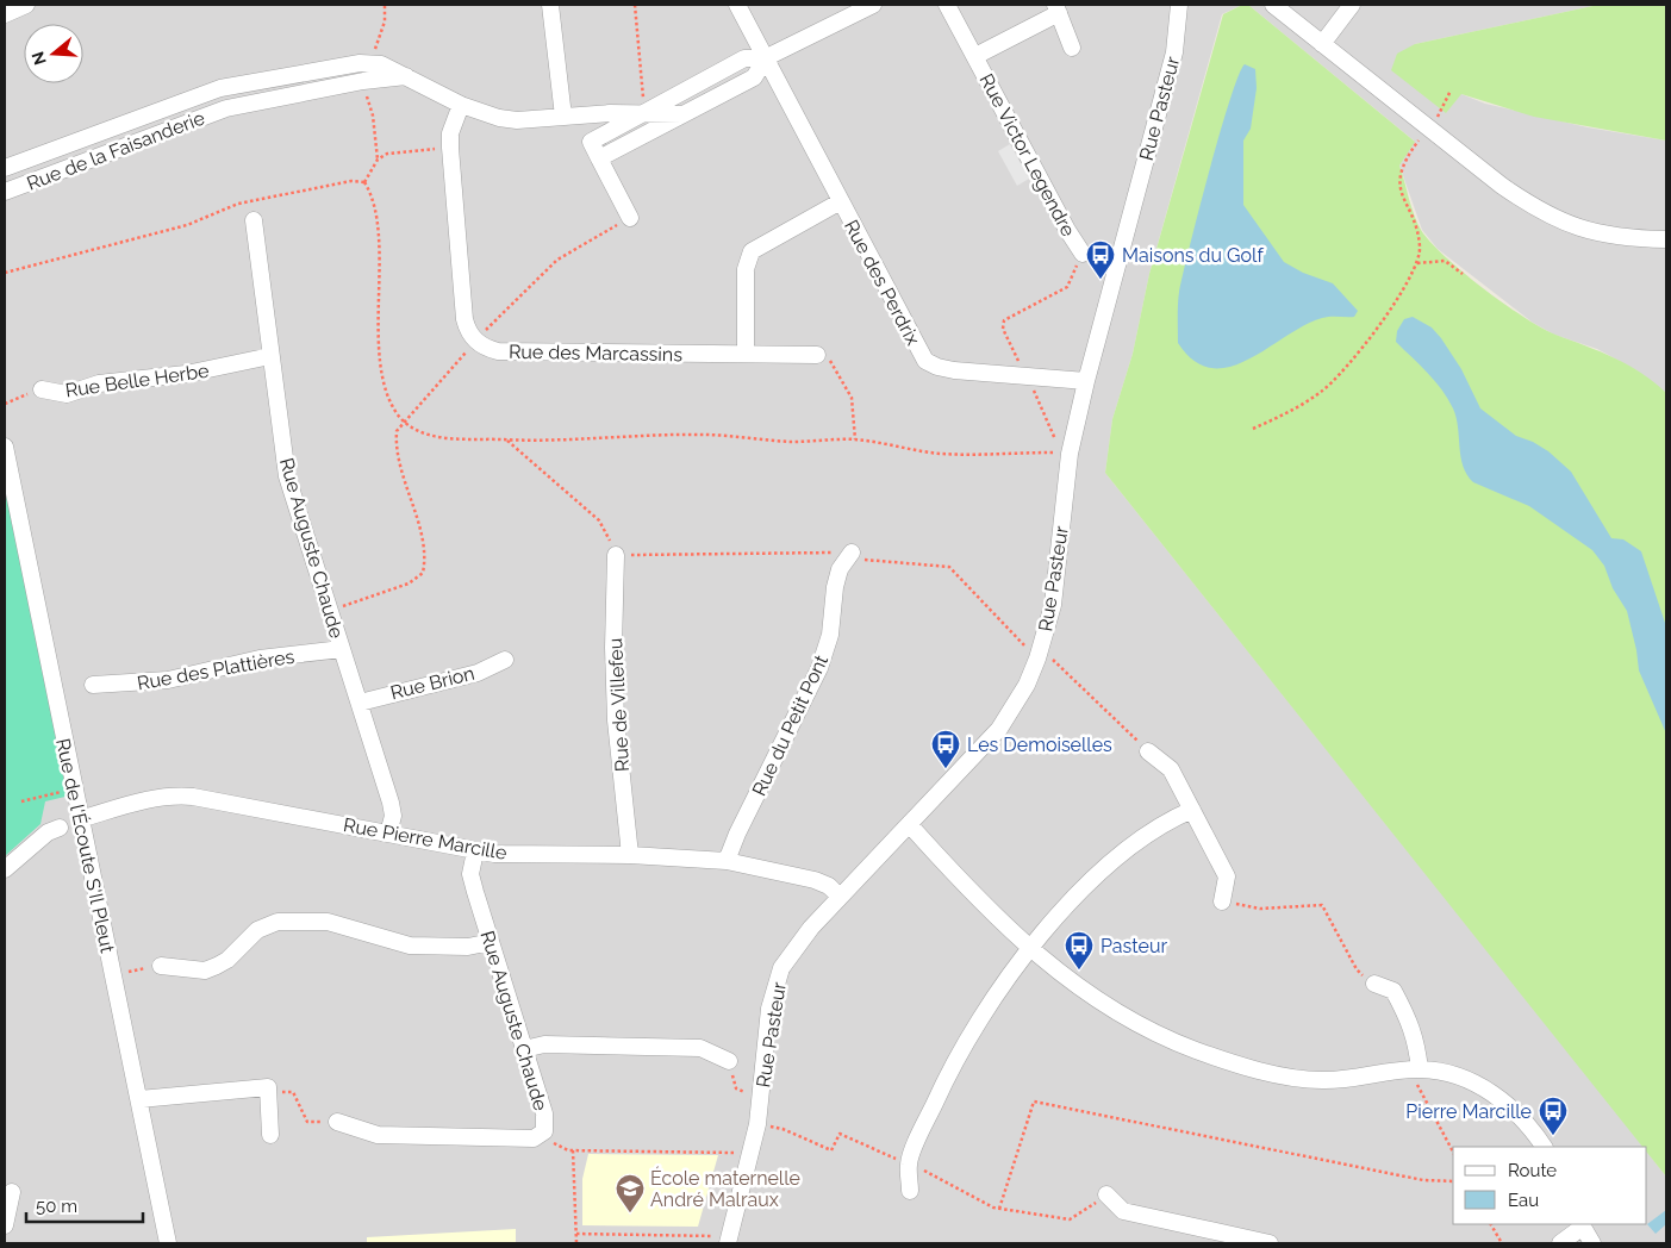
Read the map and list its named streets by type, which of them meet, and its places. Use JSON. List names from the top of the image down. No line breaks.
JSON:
{"streets":{"street":["Rue Pasteur","Rue de la Faisanderie","Rue Victor Legendre","Rue des Perdrix","Rue des Marcassins","Rue Belle Herbe","Rue Auguste Chaude","Rue des Plattières","Rue Brion","Rue de Villefeu","Rue du Petit Pont","Rue Pierre Marcille","Rue de l'Écoute S'Il Pleut"]},"crossings":[["Rue Pasteur","Rue des Perdrix"],["Rue Pasteur","Rue Pierre Marcille"],["Rue de la Faisanderie","Rue des Perdrix"],["Rue Belle Herbe","Rue Auguste Chaude"],["Rue Auguste Chaude","Rue des Plattières"],["Rue Auguste Chaude","Rue Brion"],["Rue Auguste Chaude","Rue Pierre Marcille"],["Rue de Villefeu","Rue Pierre Marcille"],["Rue du Petit Pont","Rue Pierre Marcille"],["Rue Pierre Marcille","Rue de l'Écoute S'Il Pleut"]],"places":{"bus stop":["Maisons du Golf","Les Demoiselles","Pasteur","Pierre Marcille"],"school or university":["École maternelle André Malraux"]},"legend":["Route","Eau"],"scale_bar":"50 m","north":"left"}
